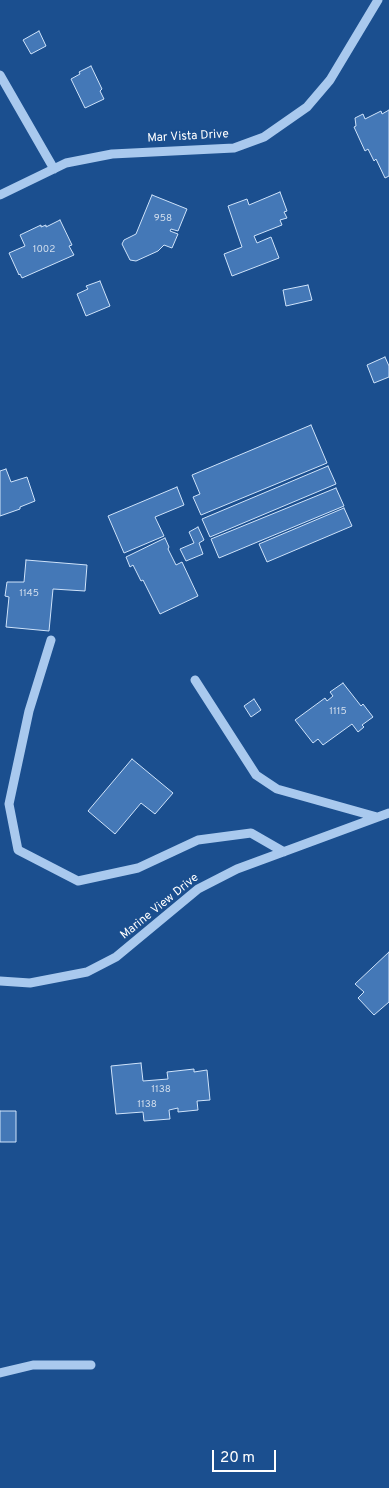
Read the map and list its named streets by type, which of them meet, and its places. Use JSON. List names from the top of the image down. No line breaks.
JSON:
{"streets":{"street":["Mar Vista Drive","Marine View Drive"]},"house_numbers":["958","1002","1145","1115","1138","1138"],"scale_bar":"20 m"}
